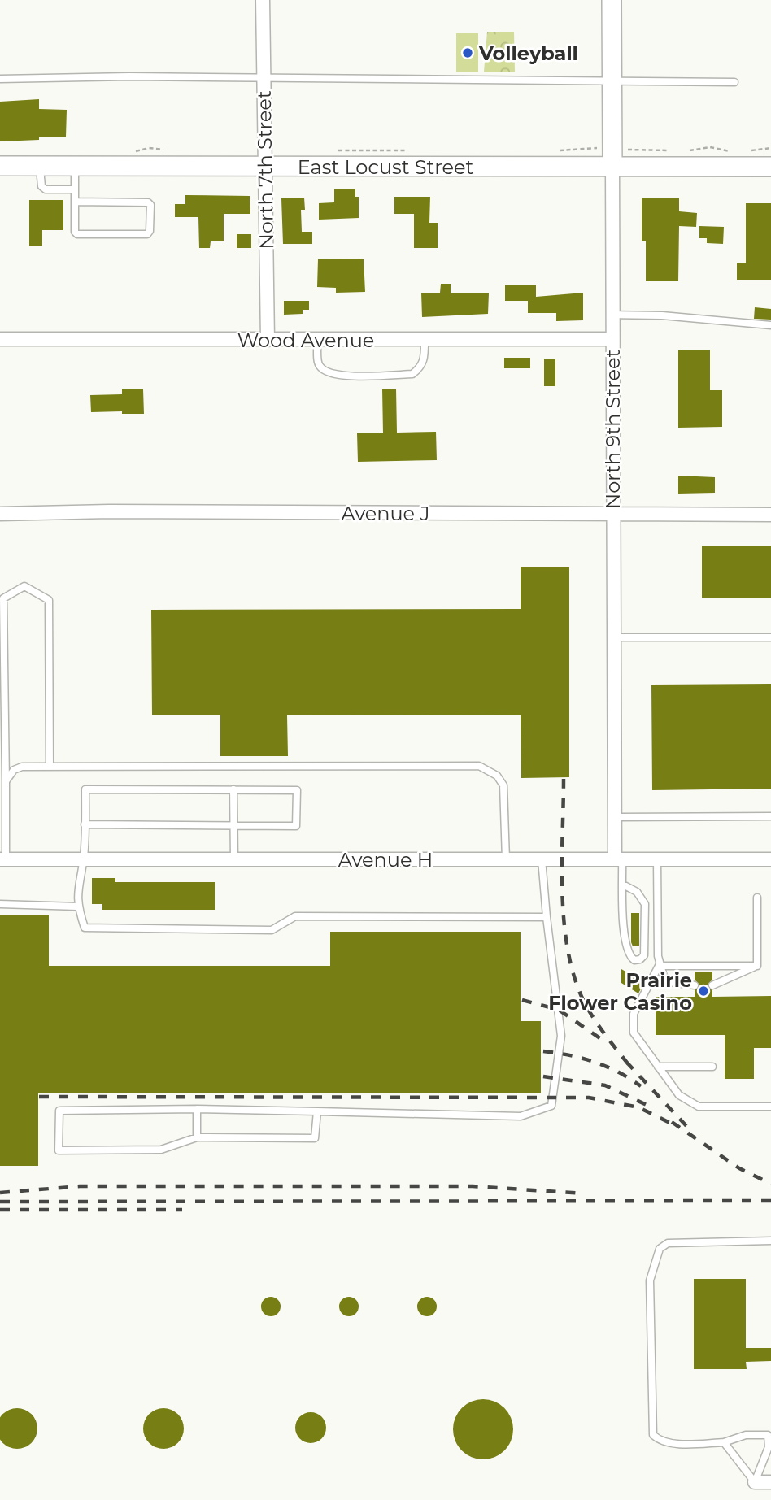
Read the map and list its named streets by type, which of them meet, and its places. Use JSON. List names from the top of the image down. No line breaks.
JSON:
{"streets":{"main road":["East Locust Street","North 9th Street"],"street":["North 7th Street","Wood Avenue","Avenue J","Avenue H"]},"crossings":[["East Locust Street","North 7th Street"],["East Locust Street","North 9th Street"],["North 7th Street","Wood Avenue"],["Wood Avenue","North 9th Street"],["North 9th Street","Avenue J"],["North 9th Street","Avenue H"]],"places":["Volleyball","Prairie Flower Casino"]}
